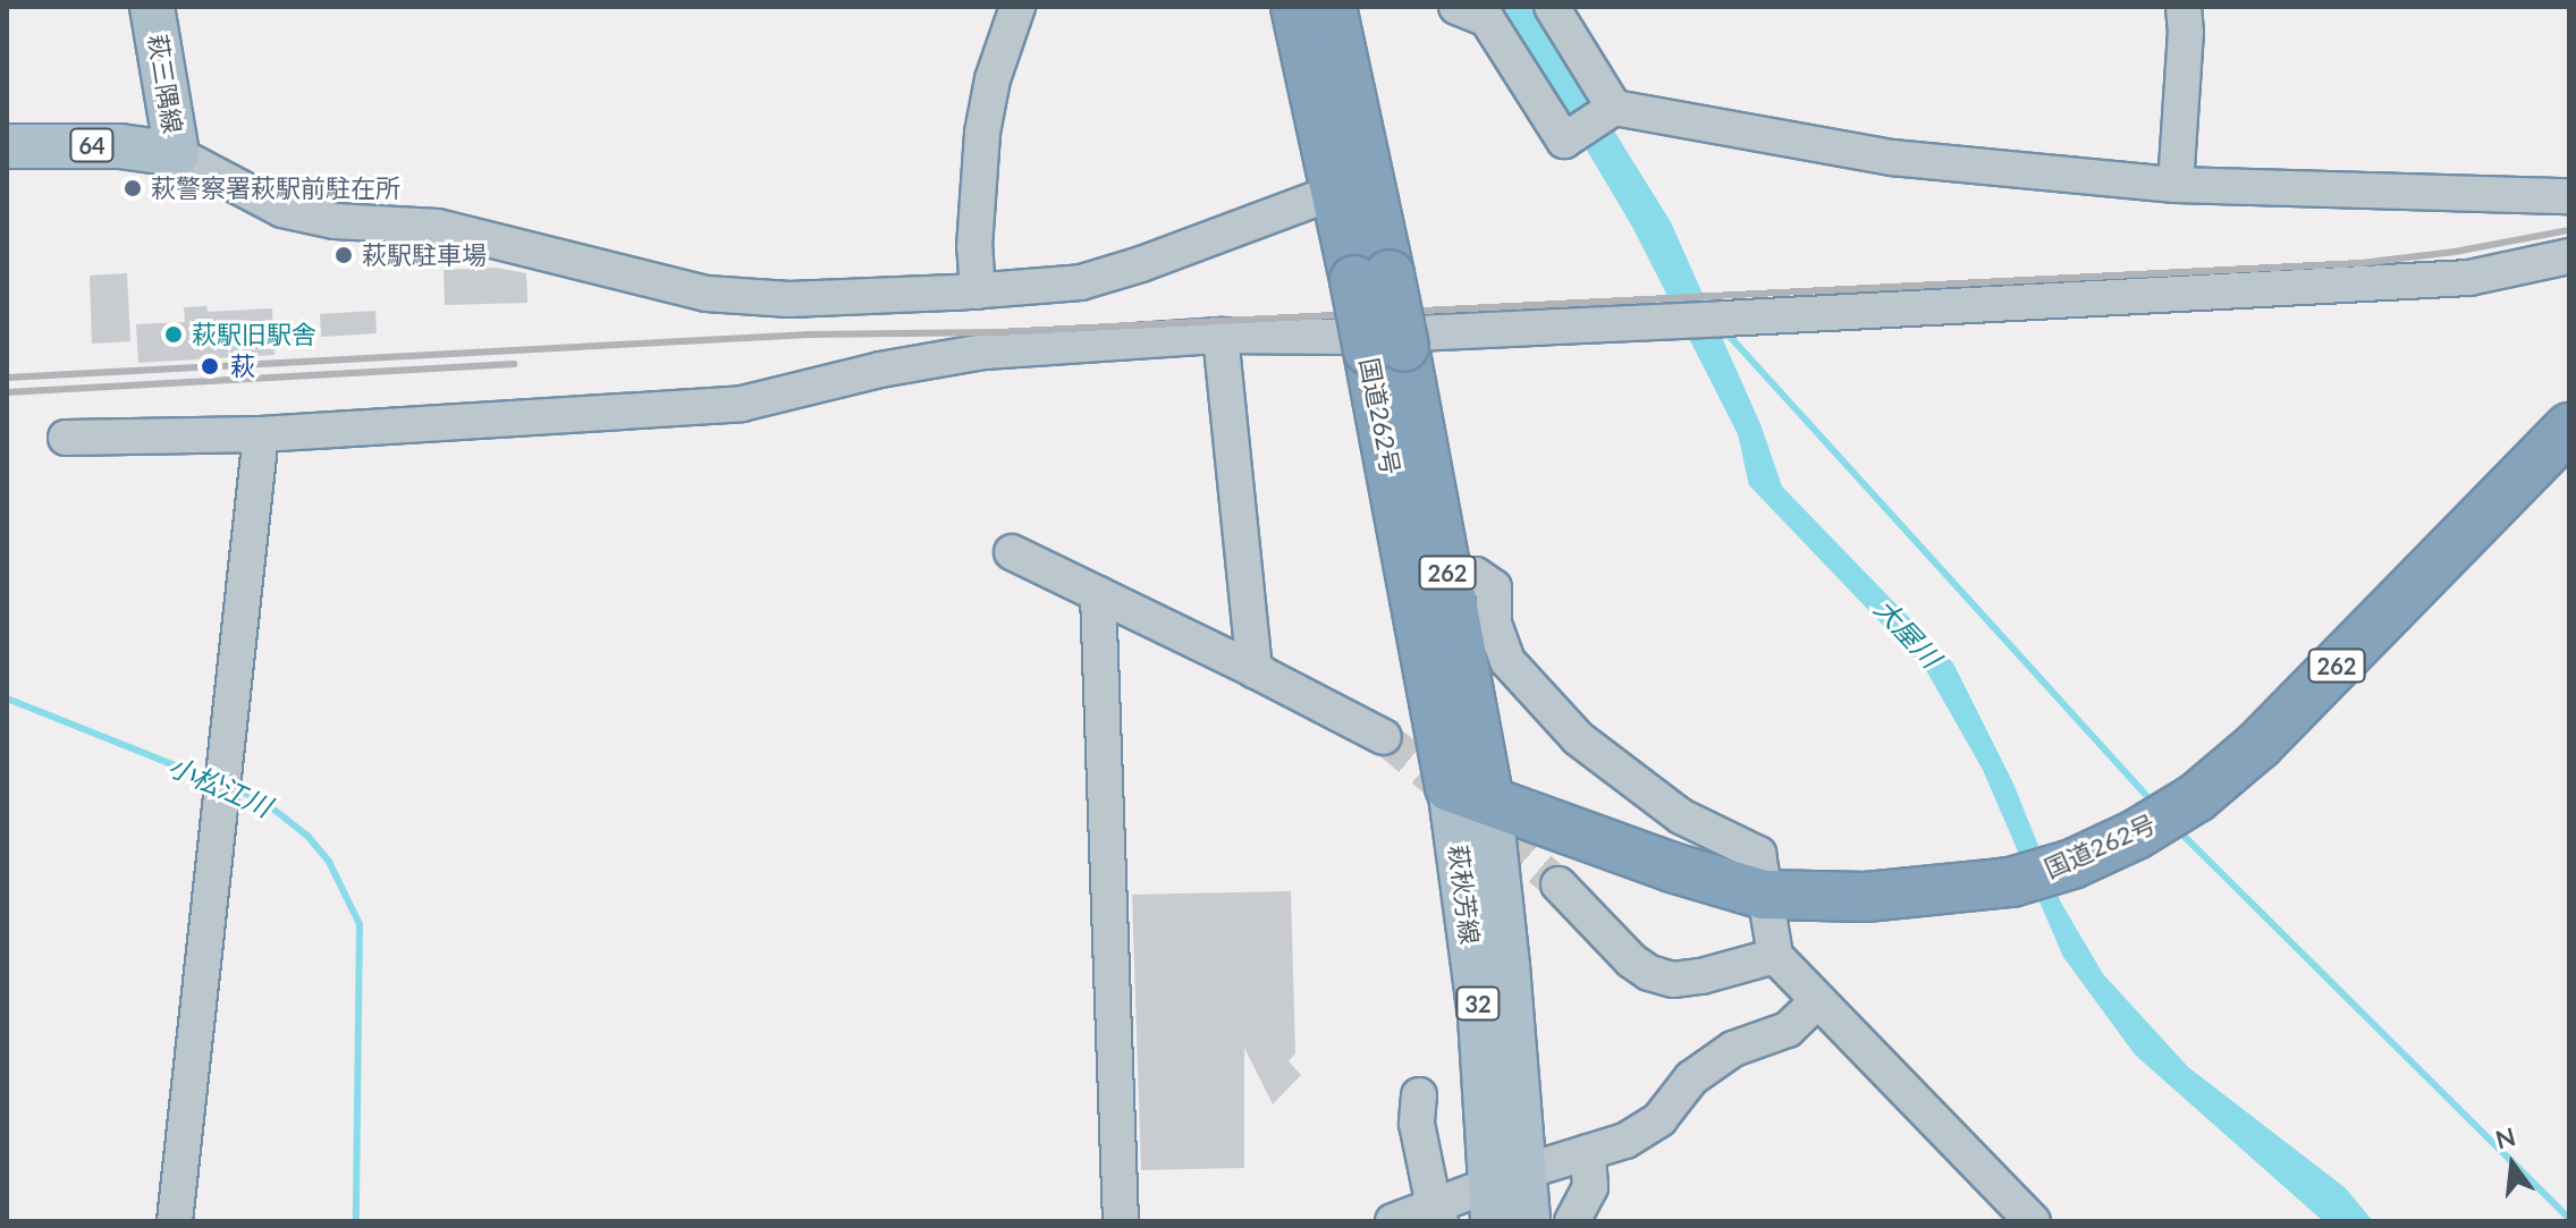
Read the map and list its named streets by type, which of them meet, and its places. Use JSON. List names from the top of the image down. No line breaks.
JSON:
{"streets":{"highway":["国道262号","262"],"main road":["萩三隅線","64","萩秋芳線","32"]},"crossings":[["国道262号","萩秋芳線"]],"water":["大屋川","小松江川"],"places":["萩警察署萩駅前駐在所","萩駅駐車場","萩駅旧駅舎","萩"],"north":"top"}
